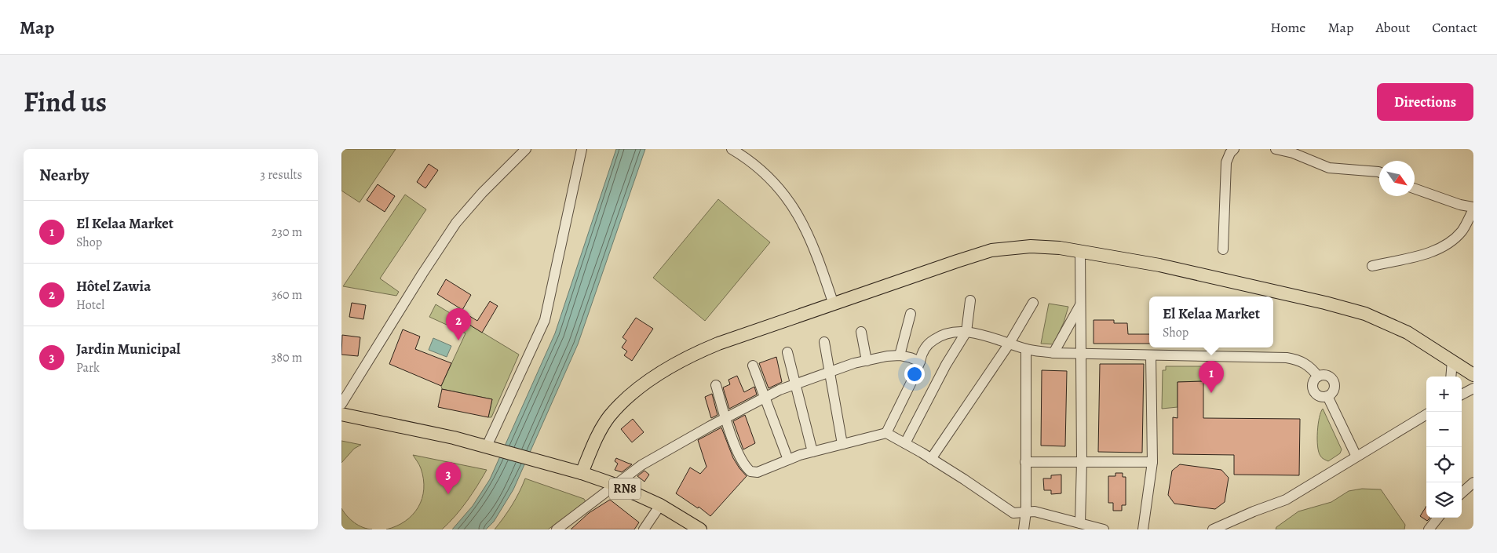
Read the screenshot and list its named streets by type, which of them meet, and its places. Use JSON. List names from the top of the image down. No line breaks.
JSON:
{"streets":{"main road":["RN8"]},"north":"bottom right","page":{"header":"Map","nav":["Home","Map","About","Contact"],"title":"Find us","buttons":"Directions","heading":["Nearby","3 results"],"list":[{"mark":"1","name":"El Kelaa Market","note":"Shop","value":"230 m"},{"mark":"2","name":"Hôtel Zawia","note":"Hotel","value":"360 m"},{"mark":"3","name":"Jardin Municipal","note":"Park","value":"380 m"}],"popup":["El Kelaa Market","Shop"],"pins":["2","1","3"],"map_buttons":["+","−"]}}
